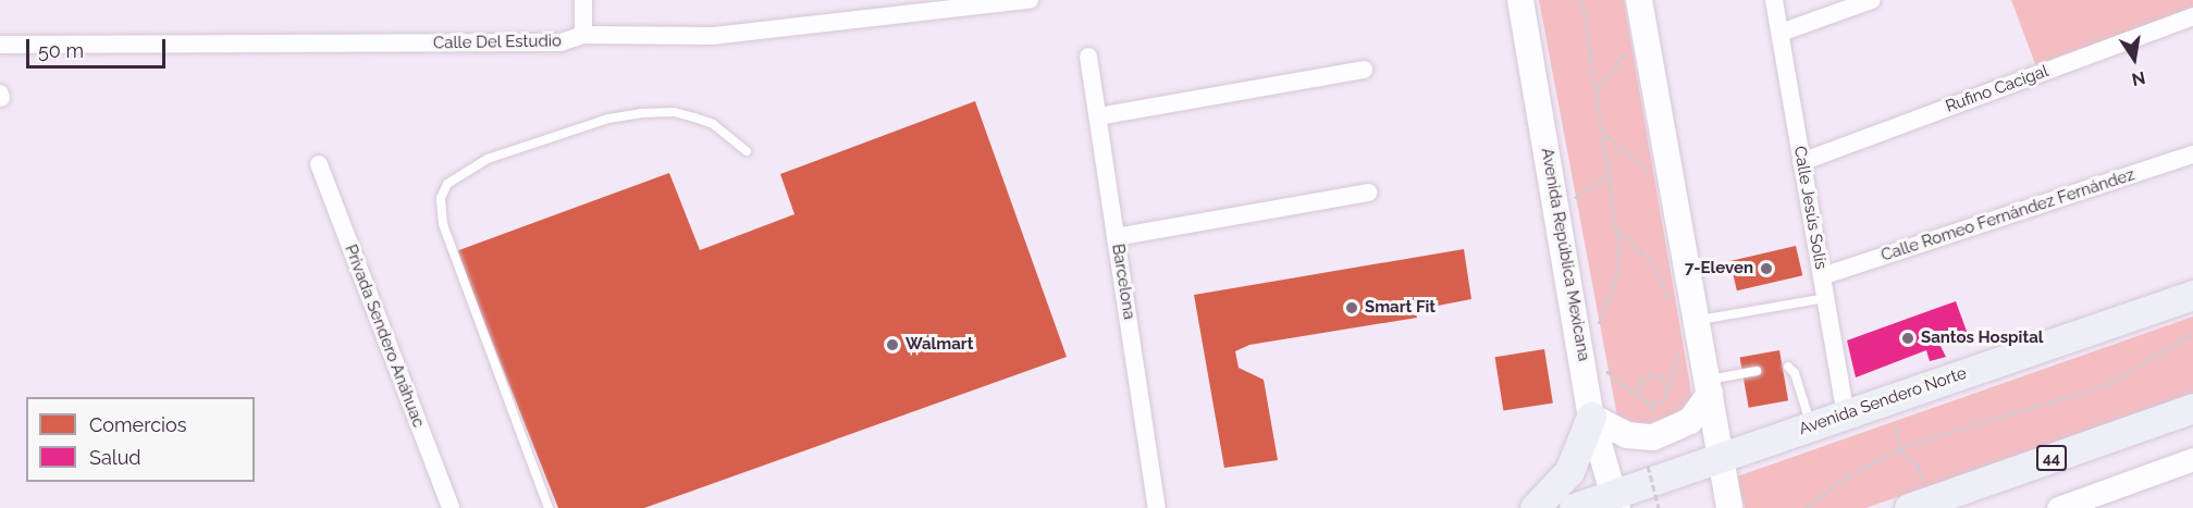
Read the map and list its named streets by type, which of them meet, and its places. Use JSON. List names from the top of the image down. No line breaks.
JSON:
{"streets":{"main road":["Avenida República Mexicana","Avenida Sendero Norte","44"],"street":["Calle Del Estudio","Rufino Cacigal","Calle Jesús Solís","Calle Romeo Fernández Fernández","Barcelona","Privada Sendero Anáhuac"]},"crossings":[["Rufino Cacigal","Calle Jesús Solís"],["Calle Jesús Solís","Calle Romeo Fernández Fernández"],["Calle Jesús Solís","Avenida Sendero Norte"],["Avenida República Mexicana","Avenida Sendero Norte"]],"places":["7-Eleven","Smart Fit","Santos Hospital","Walmart"],"legend":["Comercios","Salud"],"scale_bar":"50 m","north":"bottom"}
